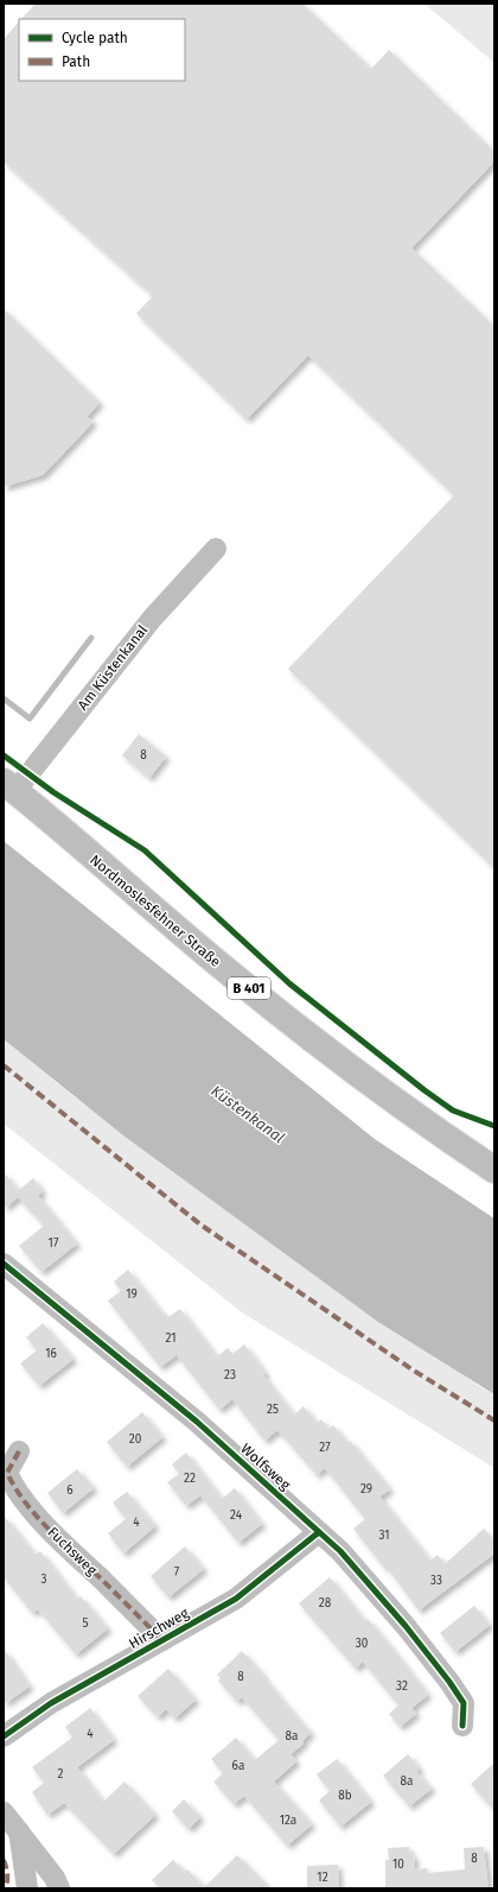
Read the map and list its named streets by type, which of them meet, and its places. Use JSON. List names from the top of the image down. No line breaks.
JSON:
{"streets":{"main road":["Nordmoslesfehner Straße","B 401"],"street":["Am Küstenkanal","Wolfsweg","Fuchsweg","Hirschweg"]},"crossings":[["Am Küstenkanal","Nordmoslesfehner Straße"],["Wolfsweg","Hirschweg"],["Fuchsweg","Hirschweg"]],"water":["Küstenkanal"],"house_numbers":["8","17","19","21","16","23","25","20","27","22","29","6","24","4","31","7","3","33","28","5","30","8","32","4","8a","6a","2","8a","8b","12a","8","10","12"],"legend":["Cycle path","Path"]}
